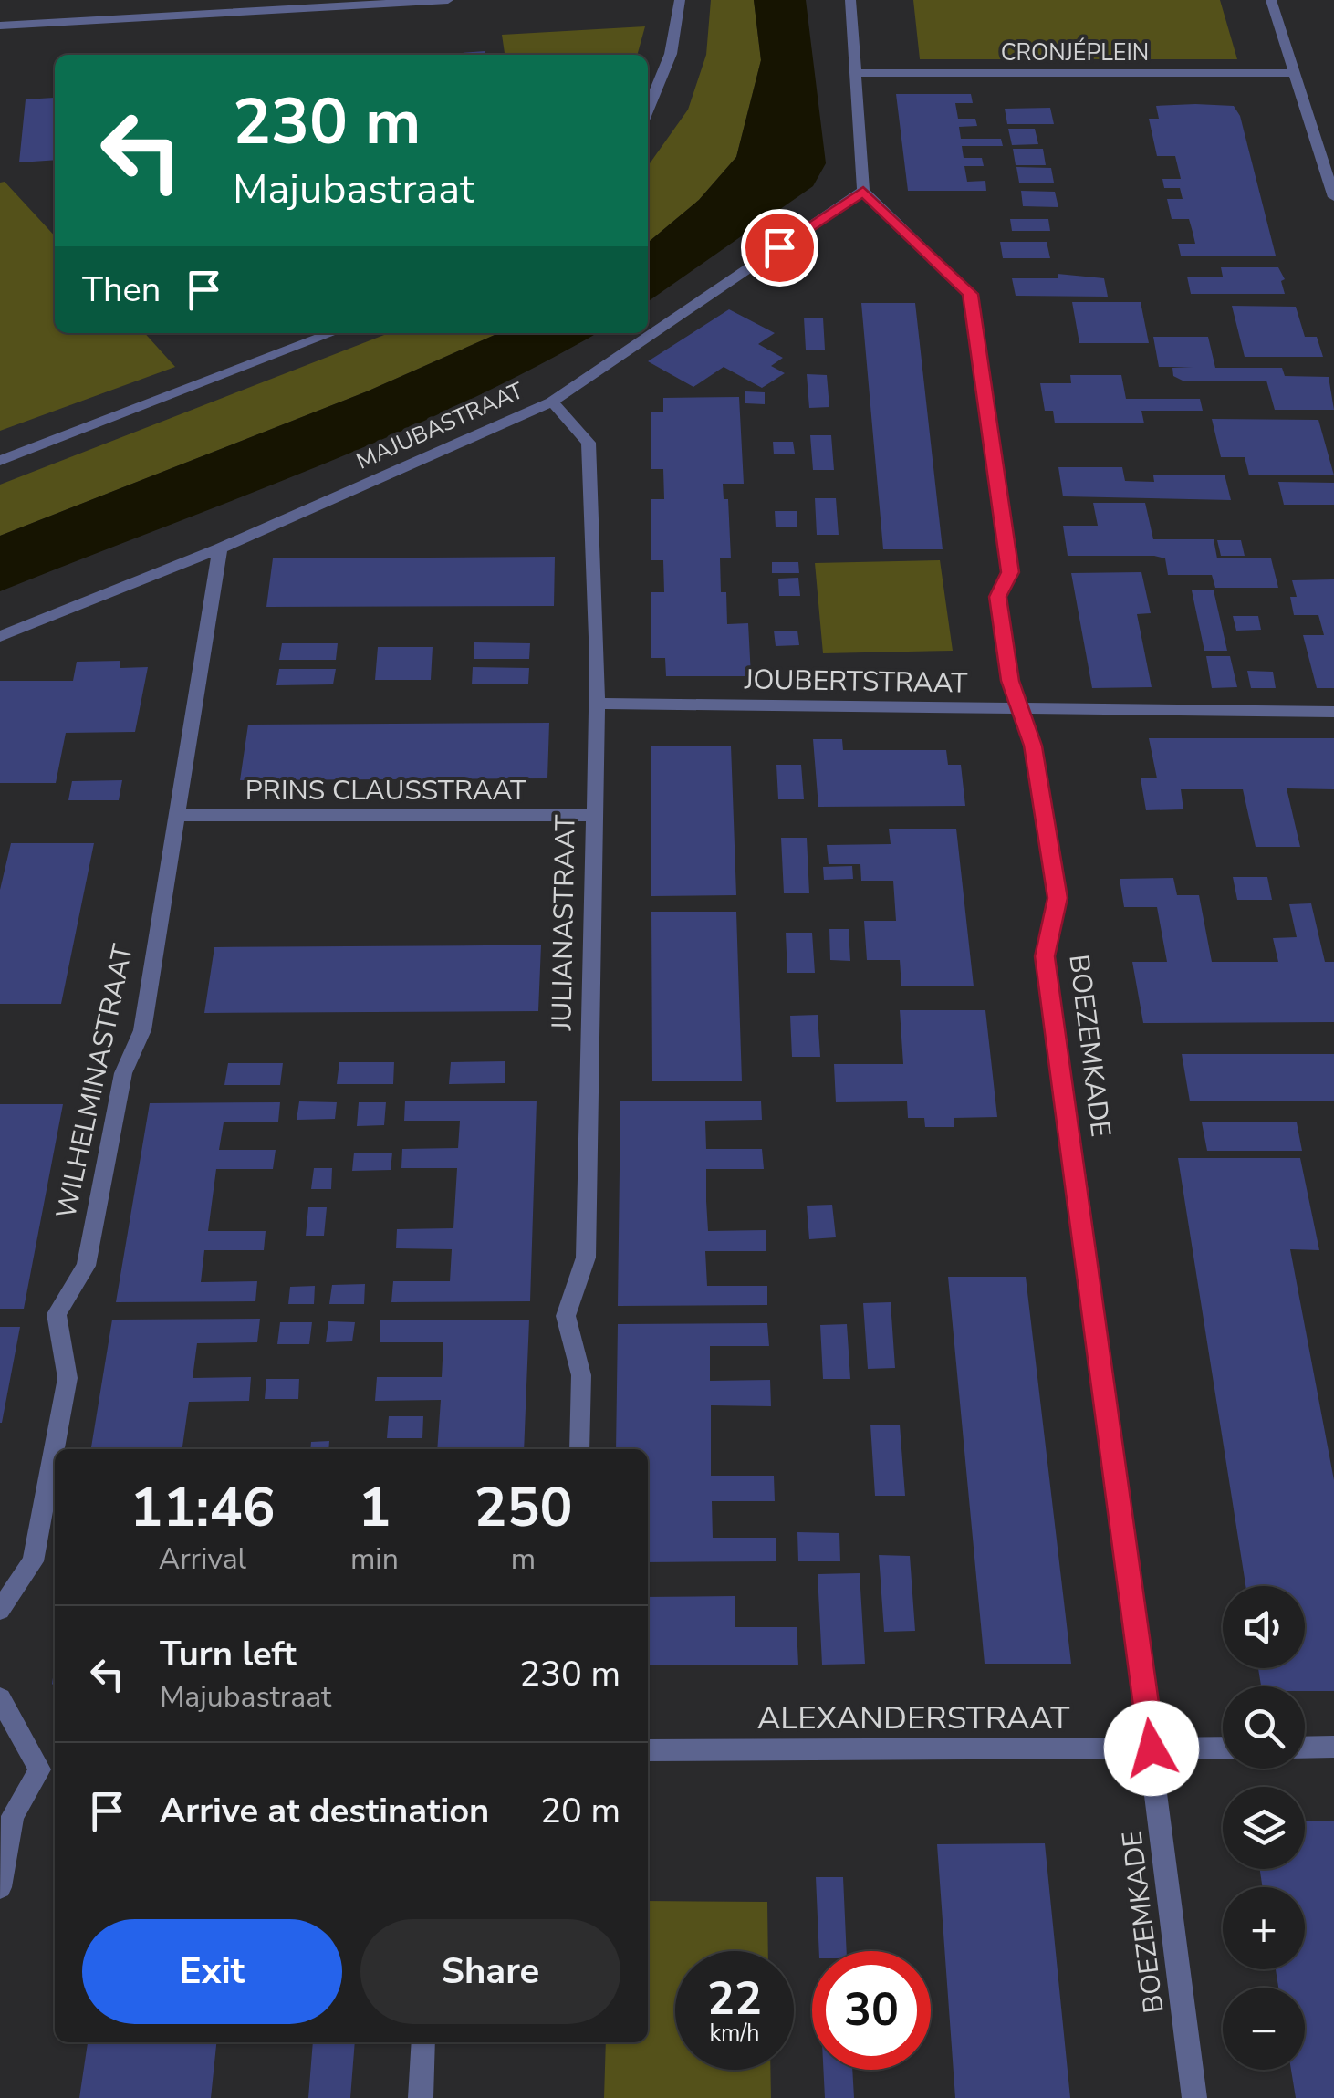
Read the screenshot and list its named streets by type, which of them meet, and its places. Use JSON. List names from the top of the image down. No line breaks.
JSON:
{"streets":{"street":["CRONJÉPLEIN","MAJUBASTRAAT","JOUBERTSTRAAT","PRINS CLAUSSTRAAT","JULIANASTRAAT","BOEZEMKADE","WILHELMINASTRAAT","ALEXANDERSTRAAT"]},"crossings":[["MAJUBASTRAAT","JULIANASTRAAT"],["MAJUBASTRAAT","BOEZEMKADE"],["MAJUBASTRAAT","WILHELMINASTRAAT"],["JOUBERTSTRAAT","JULIANASTRAAT"],["JOUBERTSTRAAT","BOEZEMKADE"],["PRINS CLAUSSTRAAT","JULIANASTRAAT"],["PRINS CLAUSSTRAAT","WILHELMINASTRAAT"],["BOEZEMKADE","ALEXANDERSTRAAT"]],"page":{"turn":["230 m","Majubastraat"],"then":"Then","eta":["11:46","Arrival","1","min","250","m"],"map_buttons":["+","−"],"list":[{"name":"Turn left","note":"Majubastraat","value":"230 m"},{"name":"Arrive at destination","value":"20 m"}],"buttons":["Exit","Share"],"speed":"22 km/h","limit":"30"}}
